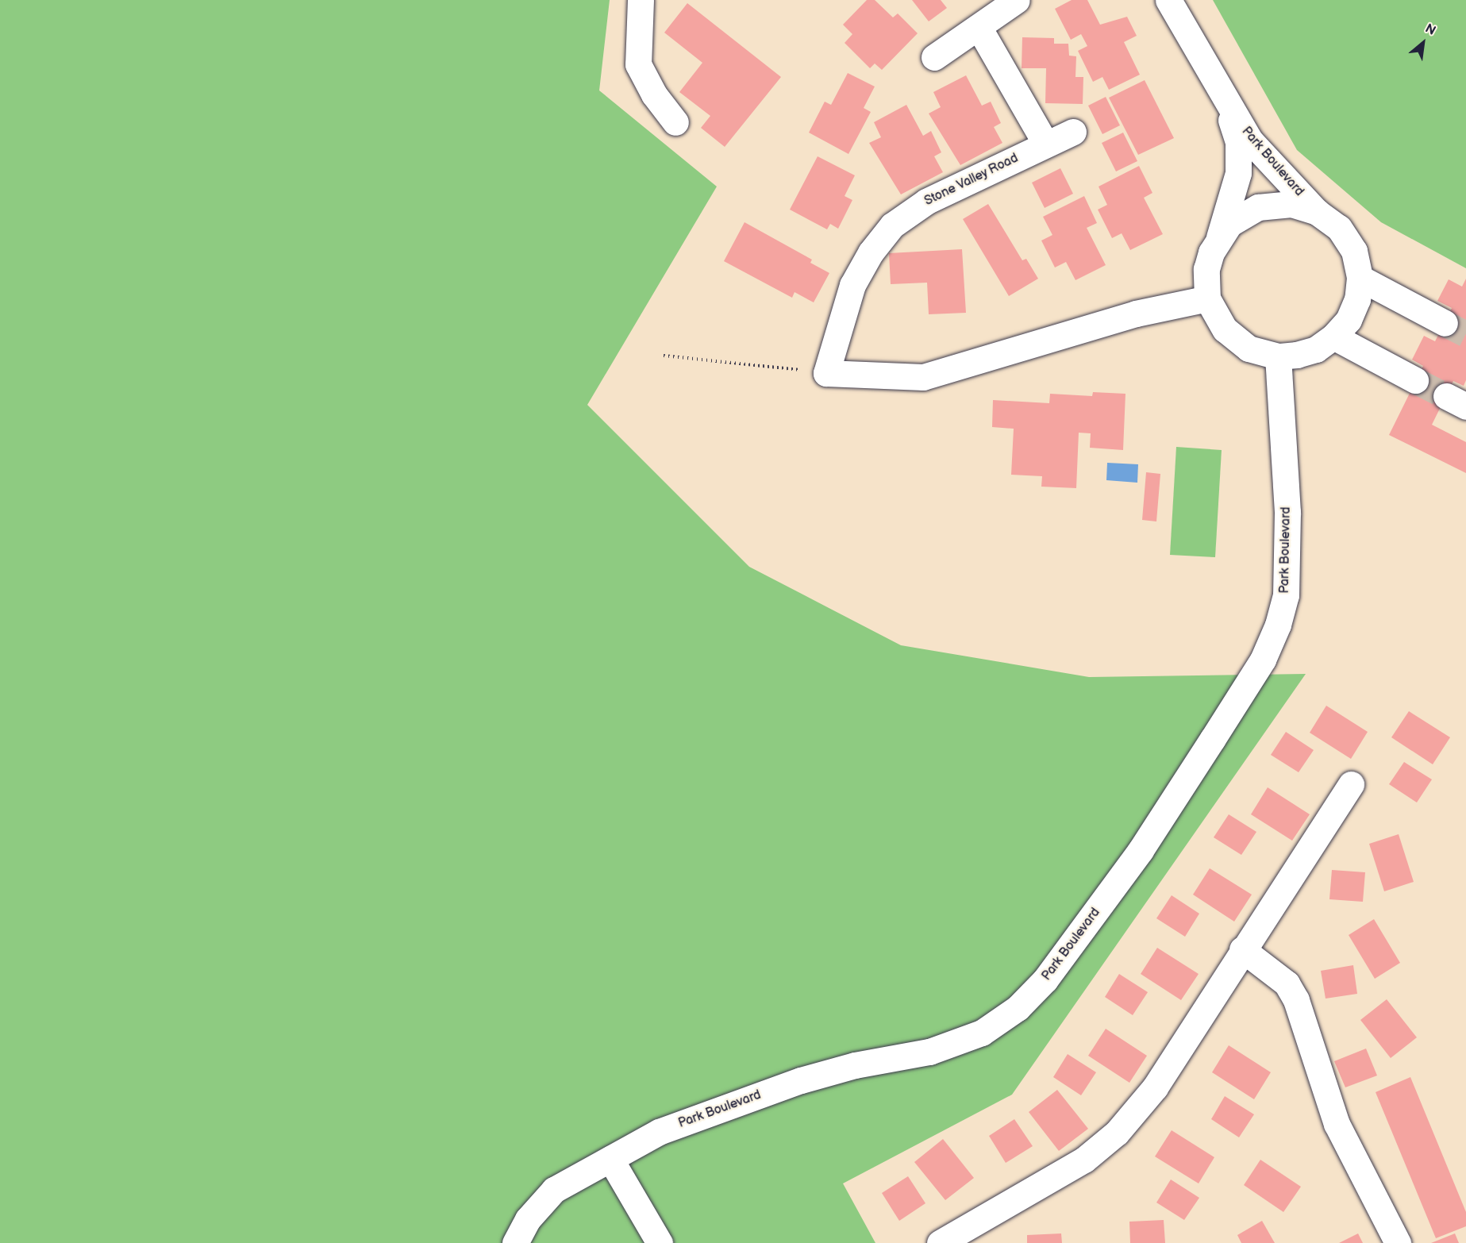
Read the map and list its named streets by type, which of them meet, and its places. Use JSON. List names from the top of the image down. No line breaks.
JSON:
{"streets":{"street":["Park Boulevard","Stone Valley Road"]},"north":"top right"}
